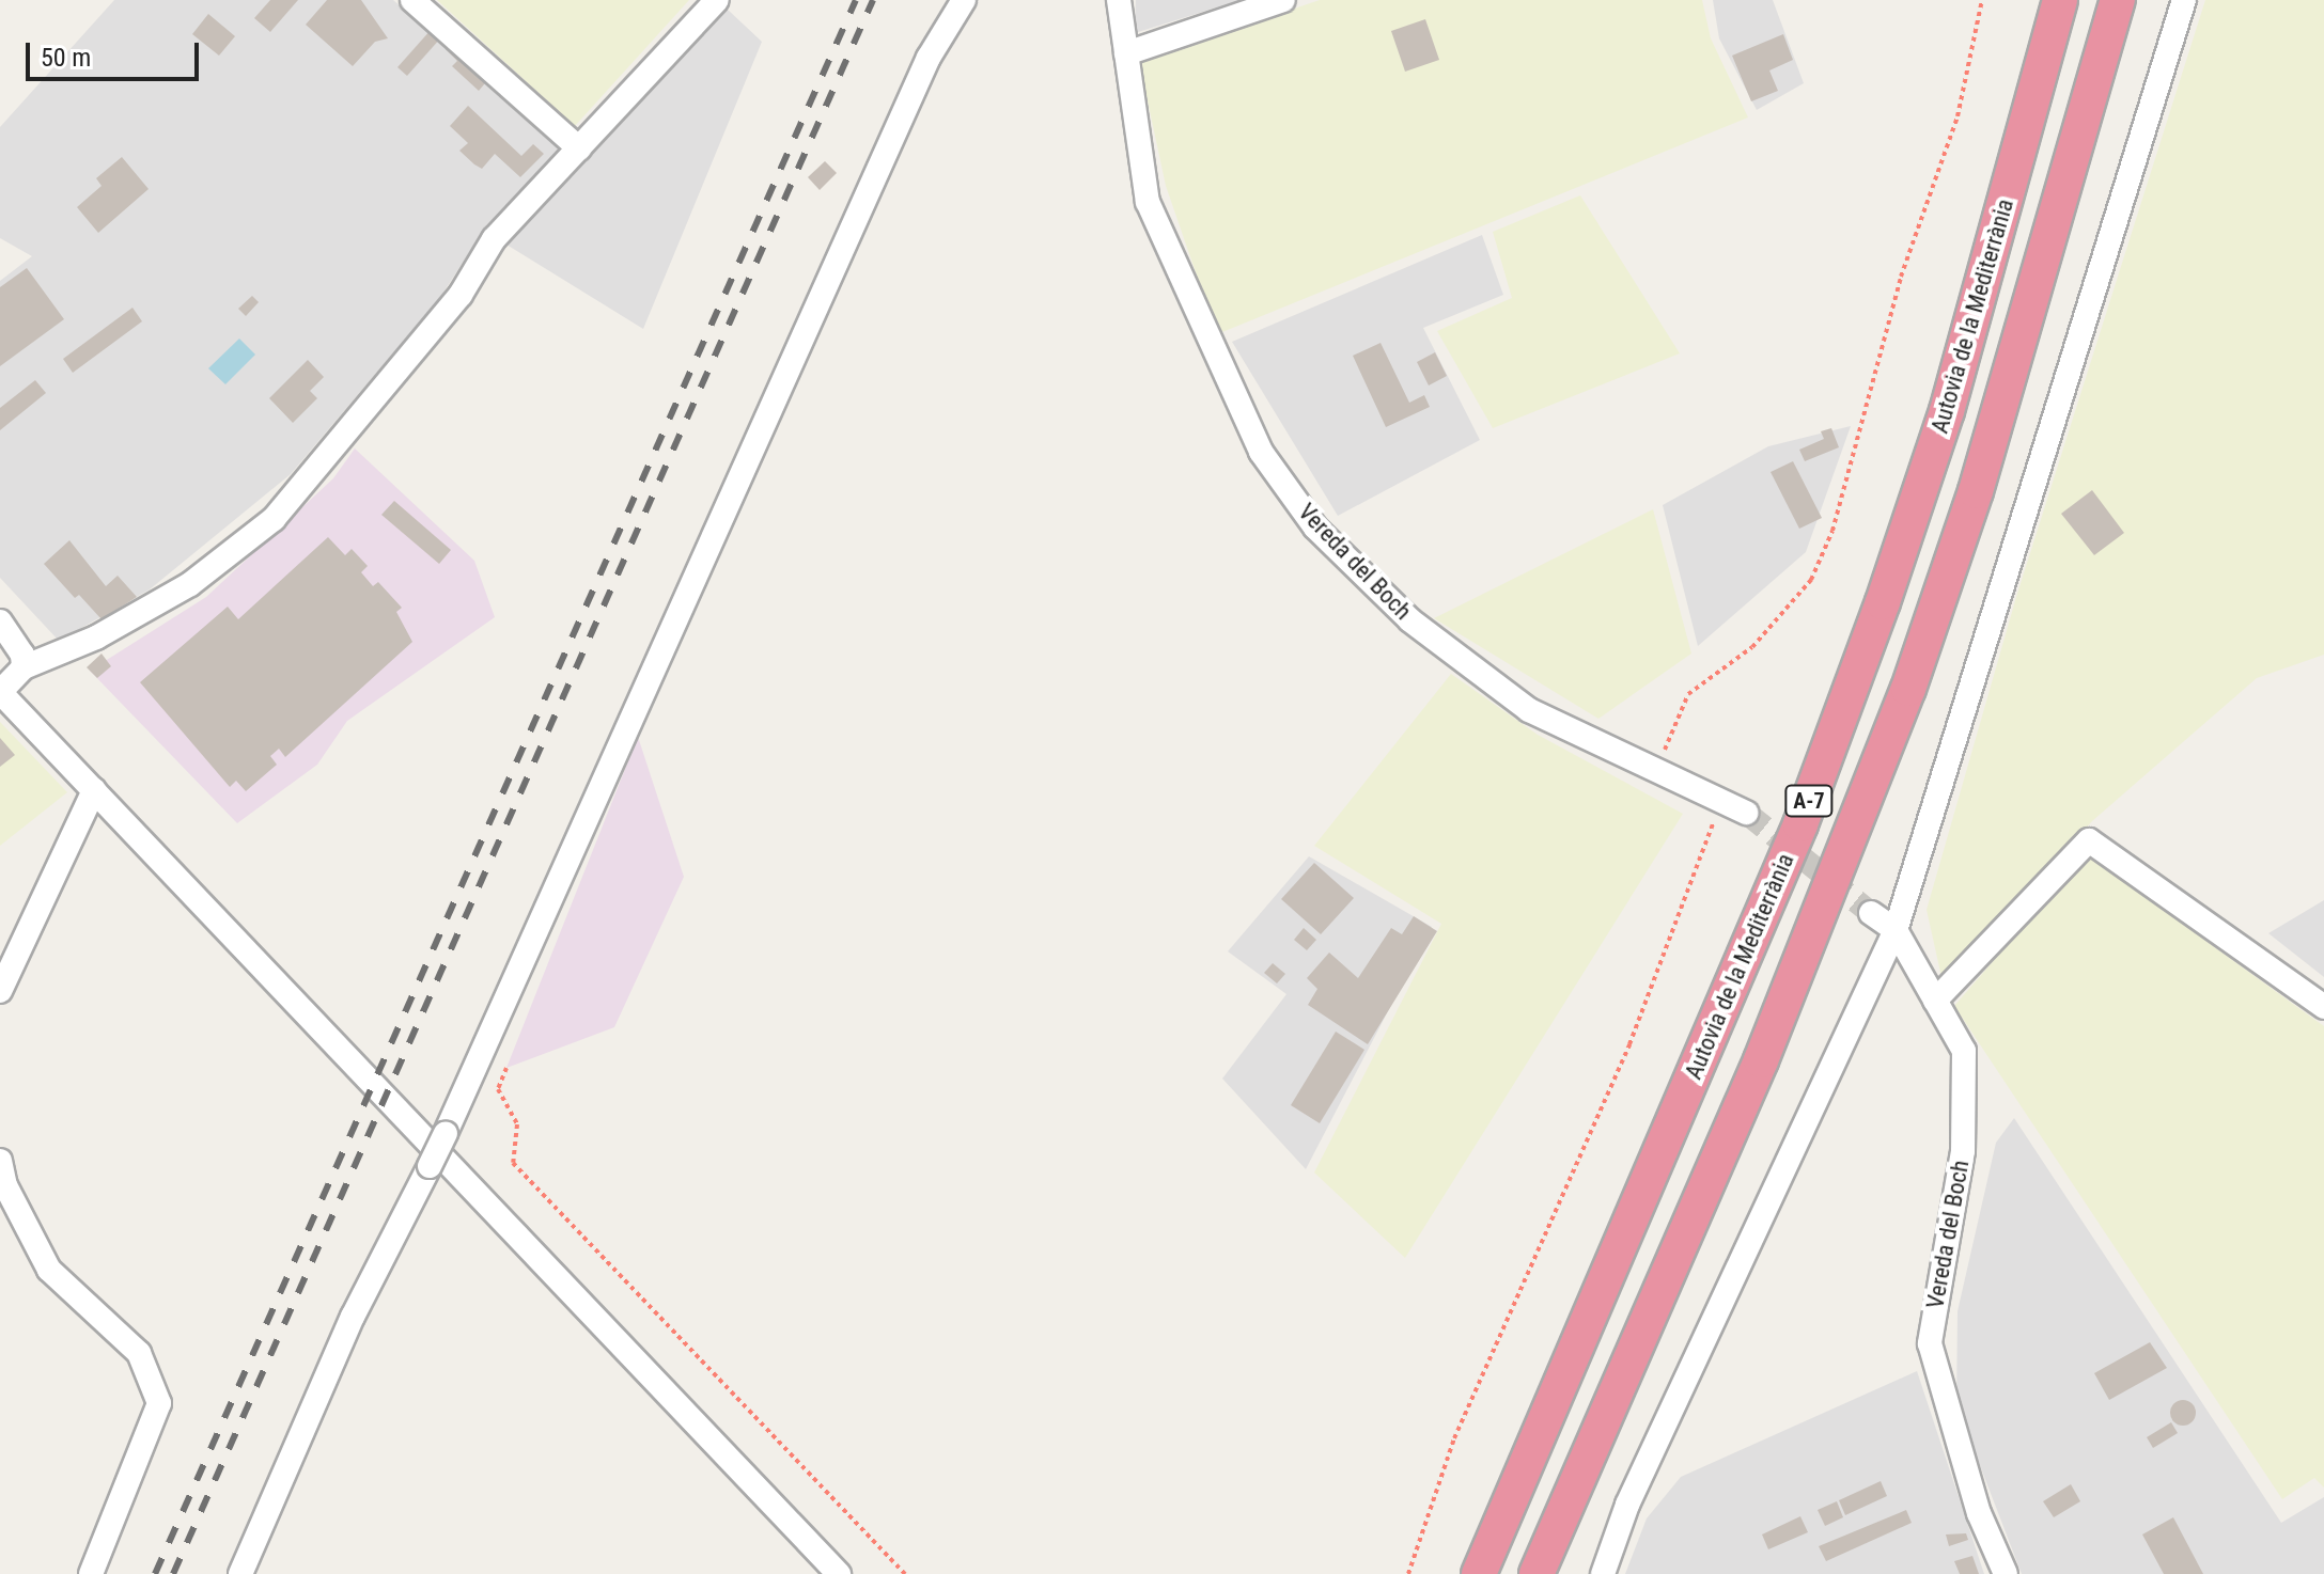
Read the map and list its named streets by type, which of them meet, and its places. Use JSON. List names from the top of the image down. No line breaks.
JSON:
{"streets":{"highway":["Autovia de la Mediterrània","A-7"],"street":["Vereda del Boch"]},"scale_bar":"50 m"}
